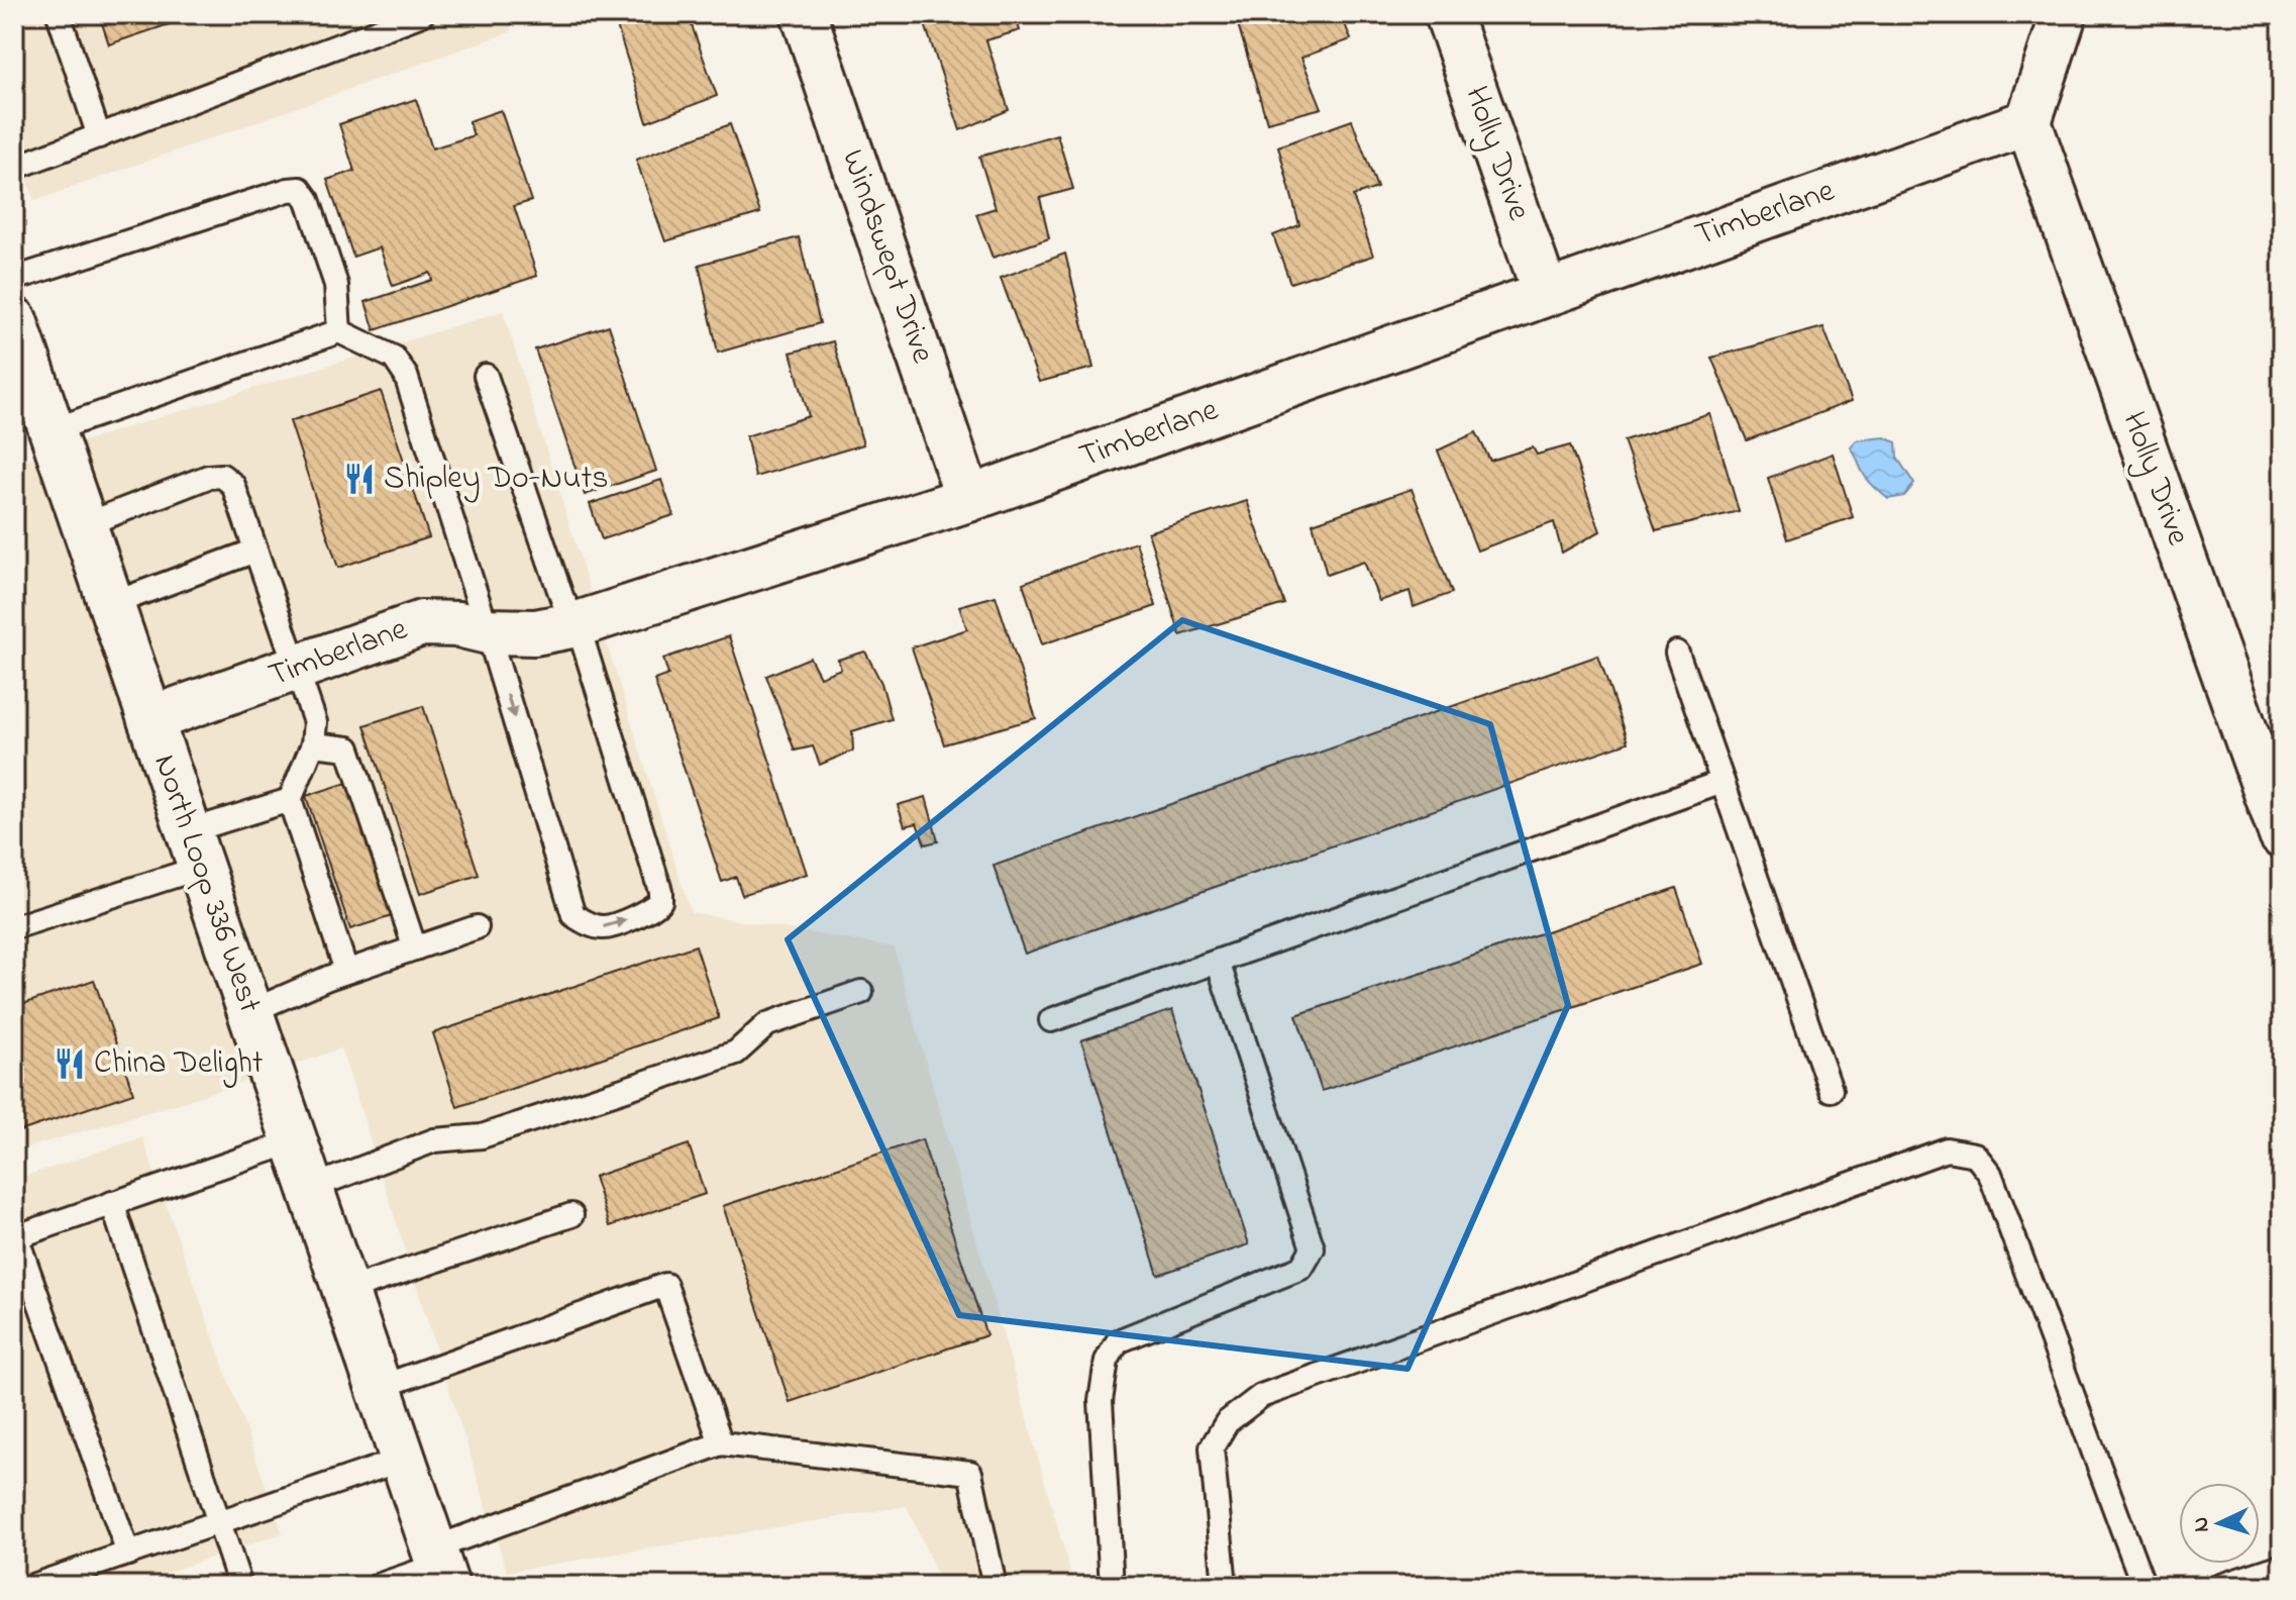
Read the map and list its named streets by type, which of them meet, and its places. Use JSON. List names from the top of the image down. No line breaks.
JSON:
{"streets":{"street":["Holly Drive","Timberlane","Windswept Drive","North Loop 336 West"]},"crossings":[["Holly Drive","Timberlane"],["Timberlane","Windswept Drive"],["Timberlane","North Loop 336 West"]],"places":{"restaurant":["Shipley Do-Nuts","China Delight"]},"north":"left"}
